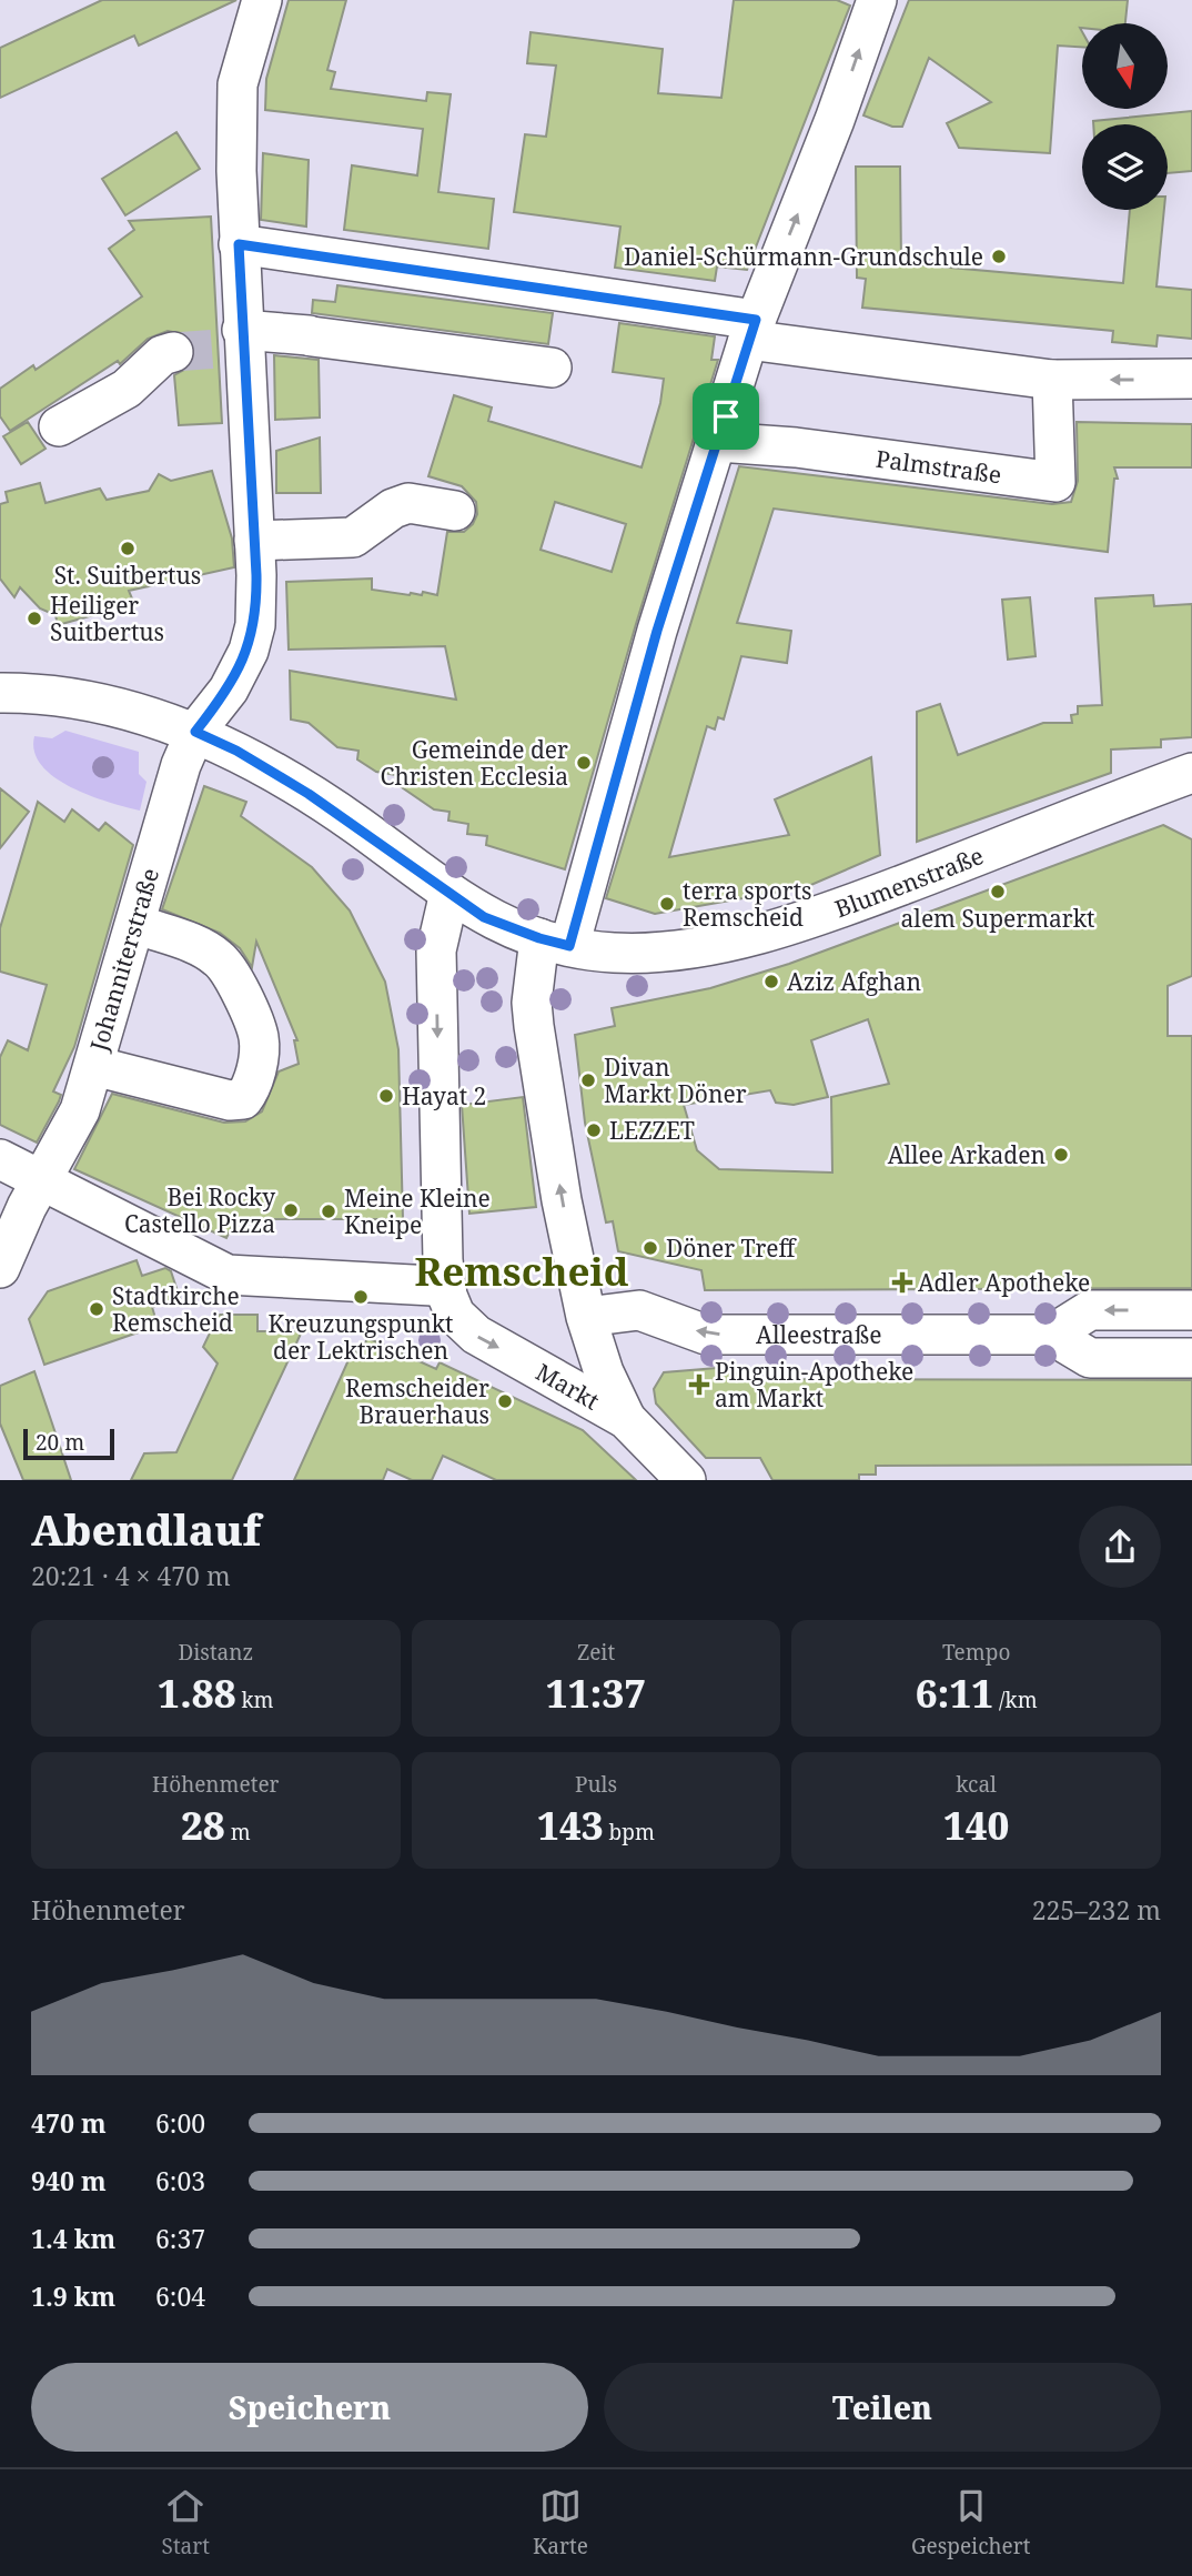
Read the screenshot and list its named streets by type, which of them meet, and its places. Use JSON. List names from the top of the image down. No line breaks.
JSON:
{"streets":{"street":["Palmstraße","Blumenstraße","Johanniterstraße","Alleestraße","Markt"]},"crossings":[["Palmstraße","Markt"],["Blumenstraße","Markt"],["Alleestraße","Markt"]],"one_way":["Alleestraße"],"districts":["Remscheid"],"places":{"other":["Daniel-Schürmann-Grundschule","St. Suitbertus","Heiliger Suitbertus","Gemeinde der Christen Ecclesia","alem Supermarkt","terra sports Remscheid","Aziz Afghan","Divan Markt Döner","Hayat 2","LEZZET","Allee Arkaden","Bei Rocky Castello Pizza","Meine Kleine Kneipe","Döner Treff","Kreuzungspunkt der Lektrischen","Stadtkirche Remscheid","Remscheider Brauerhaus"],"health":["Adler Apotheke","Pinguin-Apotheke am Markt"]},"scale_bar":"20 m","north":"bottom","page":{"scale":"20 m","heading":["Abendlauf","20:21 · 4 × 470 m"],"stats":[["Distanz","1.88 km"],["Zeit","11:37"],["Tempo","6:11 /km"],["Höhenmeter","28 m"],["Puls","143 bpm"],["kcal","140"]],"chart":["Höhenmeter","225–232 m"],"list":[{"name":"470 m","note":"6:00"},{"name":"940 m","note":"6:03"},{"name":"1.4 km","note":"6:37"},{"name":"1.9 km","note":"6:04"}],"buttons":["Speichern","Teilen"],"tabs":["Start","Karte","Gespeichert"]}}
